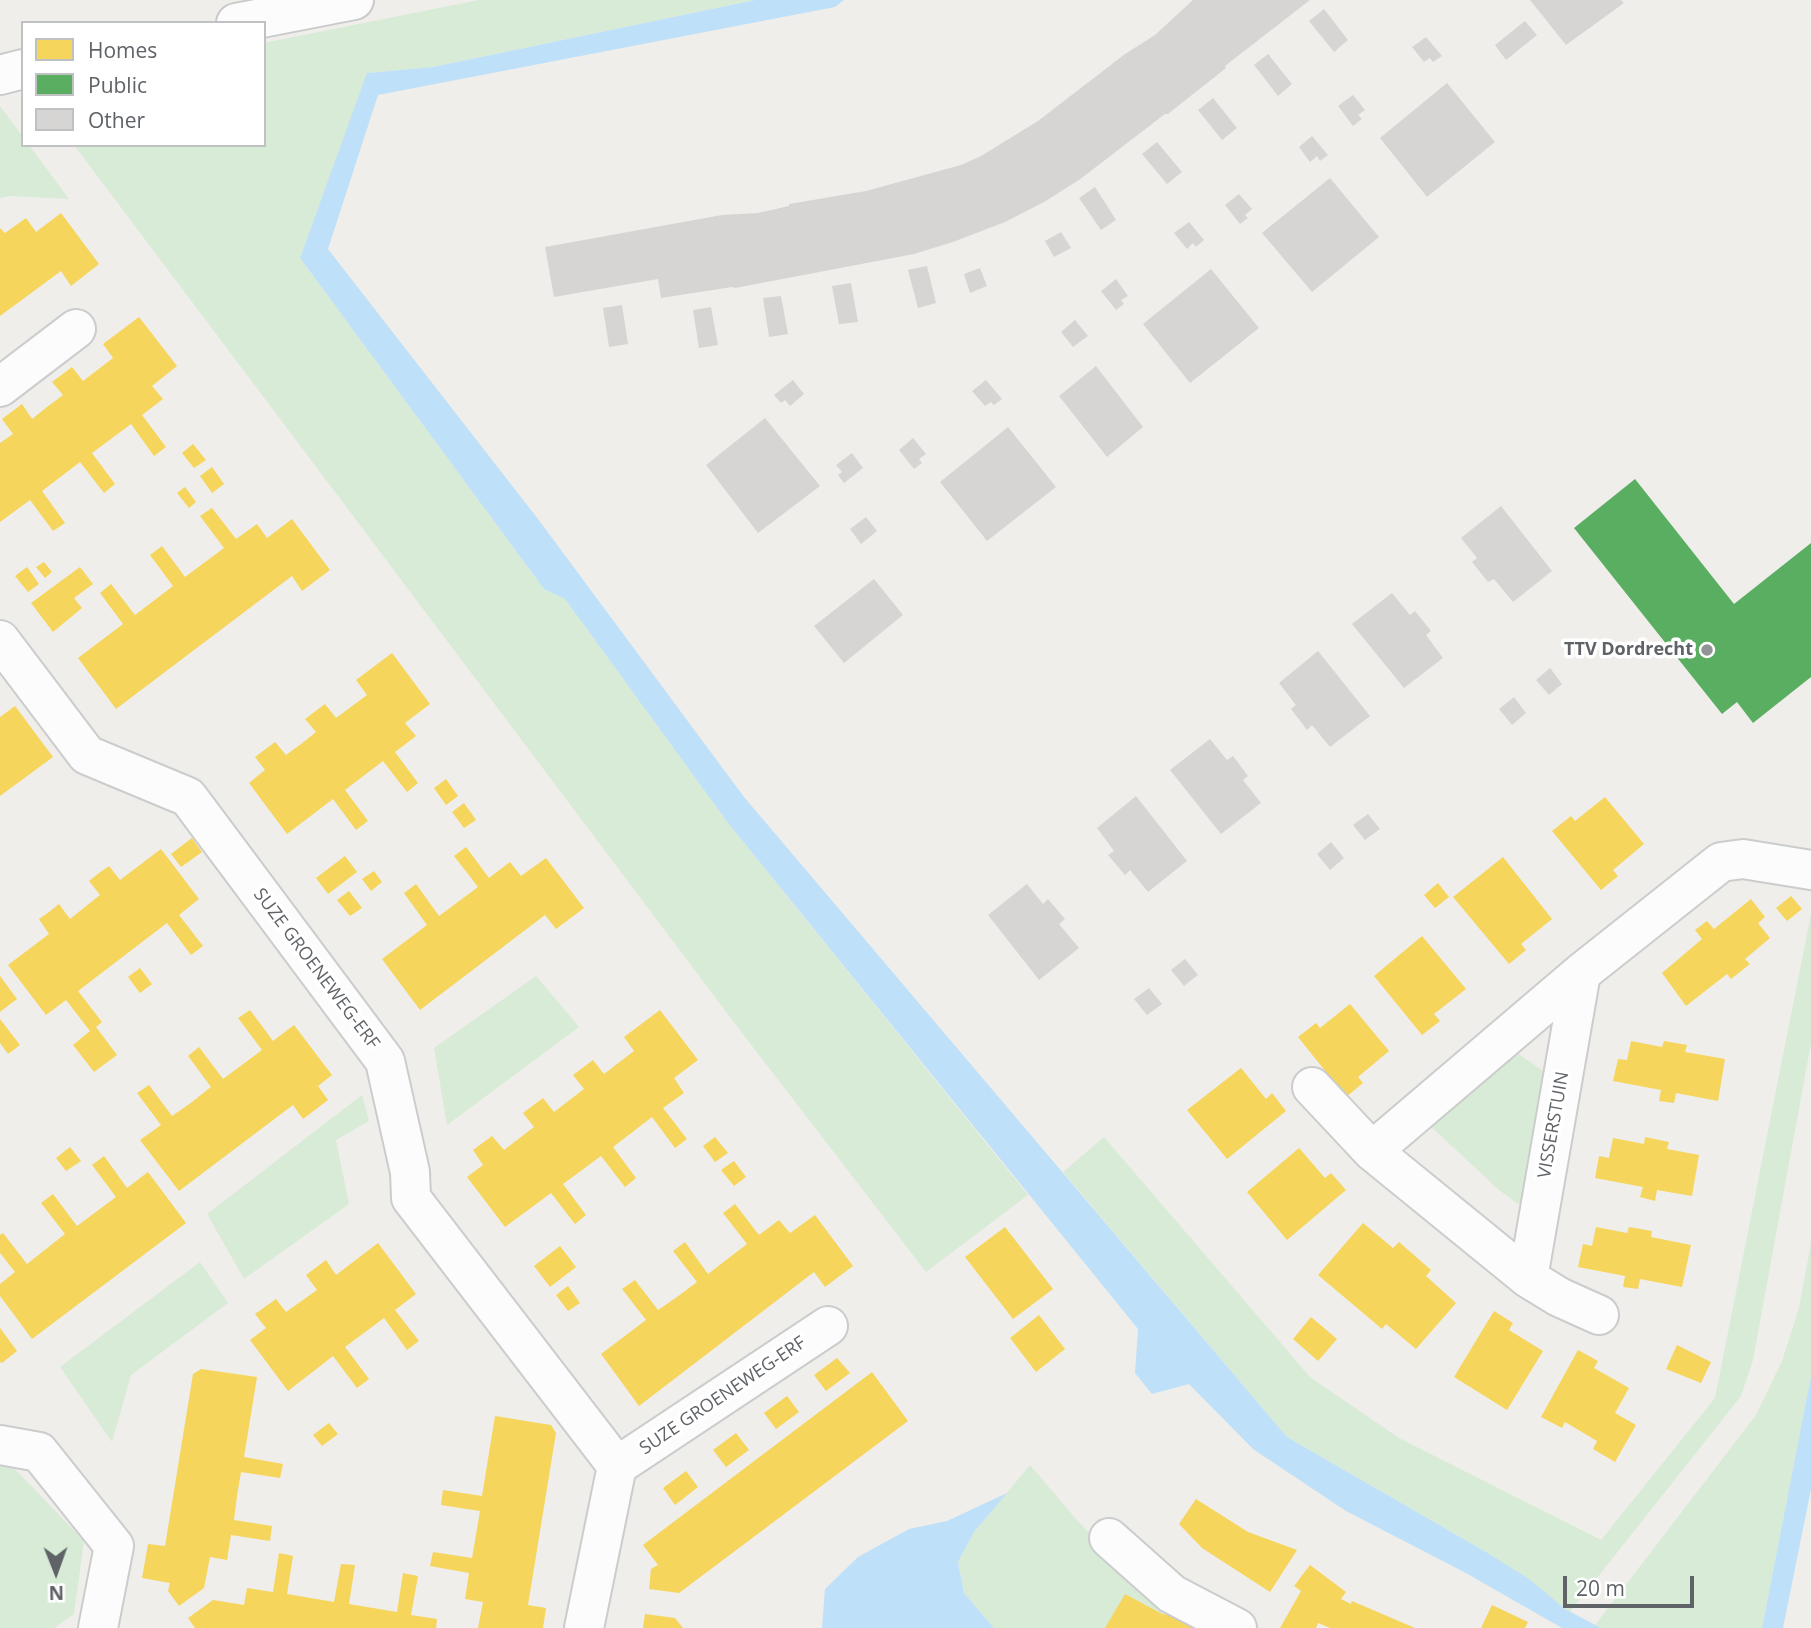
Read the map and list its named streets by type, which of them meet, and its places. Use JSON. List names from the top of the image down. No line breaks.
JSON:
{"streets":{"street":["SUZE GROENEWEG-ERF","VISSERSTUIN"]},"places":["TTV Dordrecht"],"legend":["Homes","Public","Other"],"scale_bar":"20 m","north":"bottom"}
